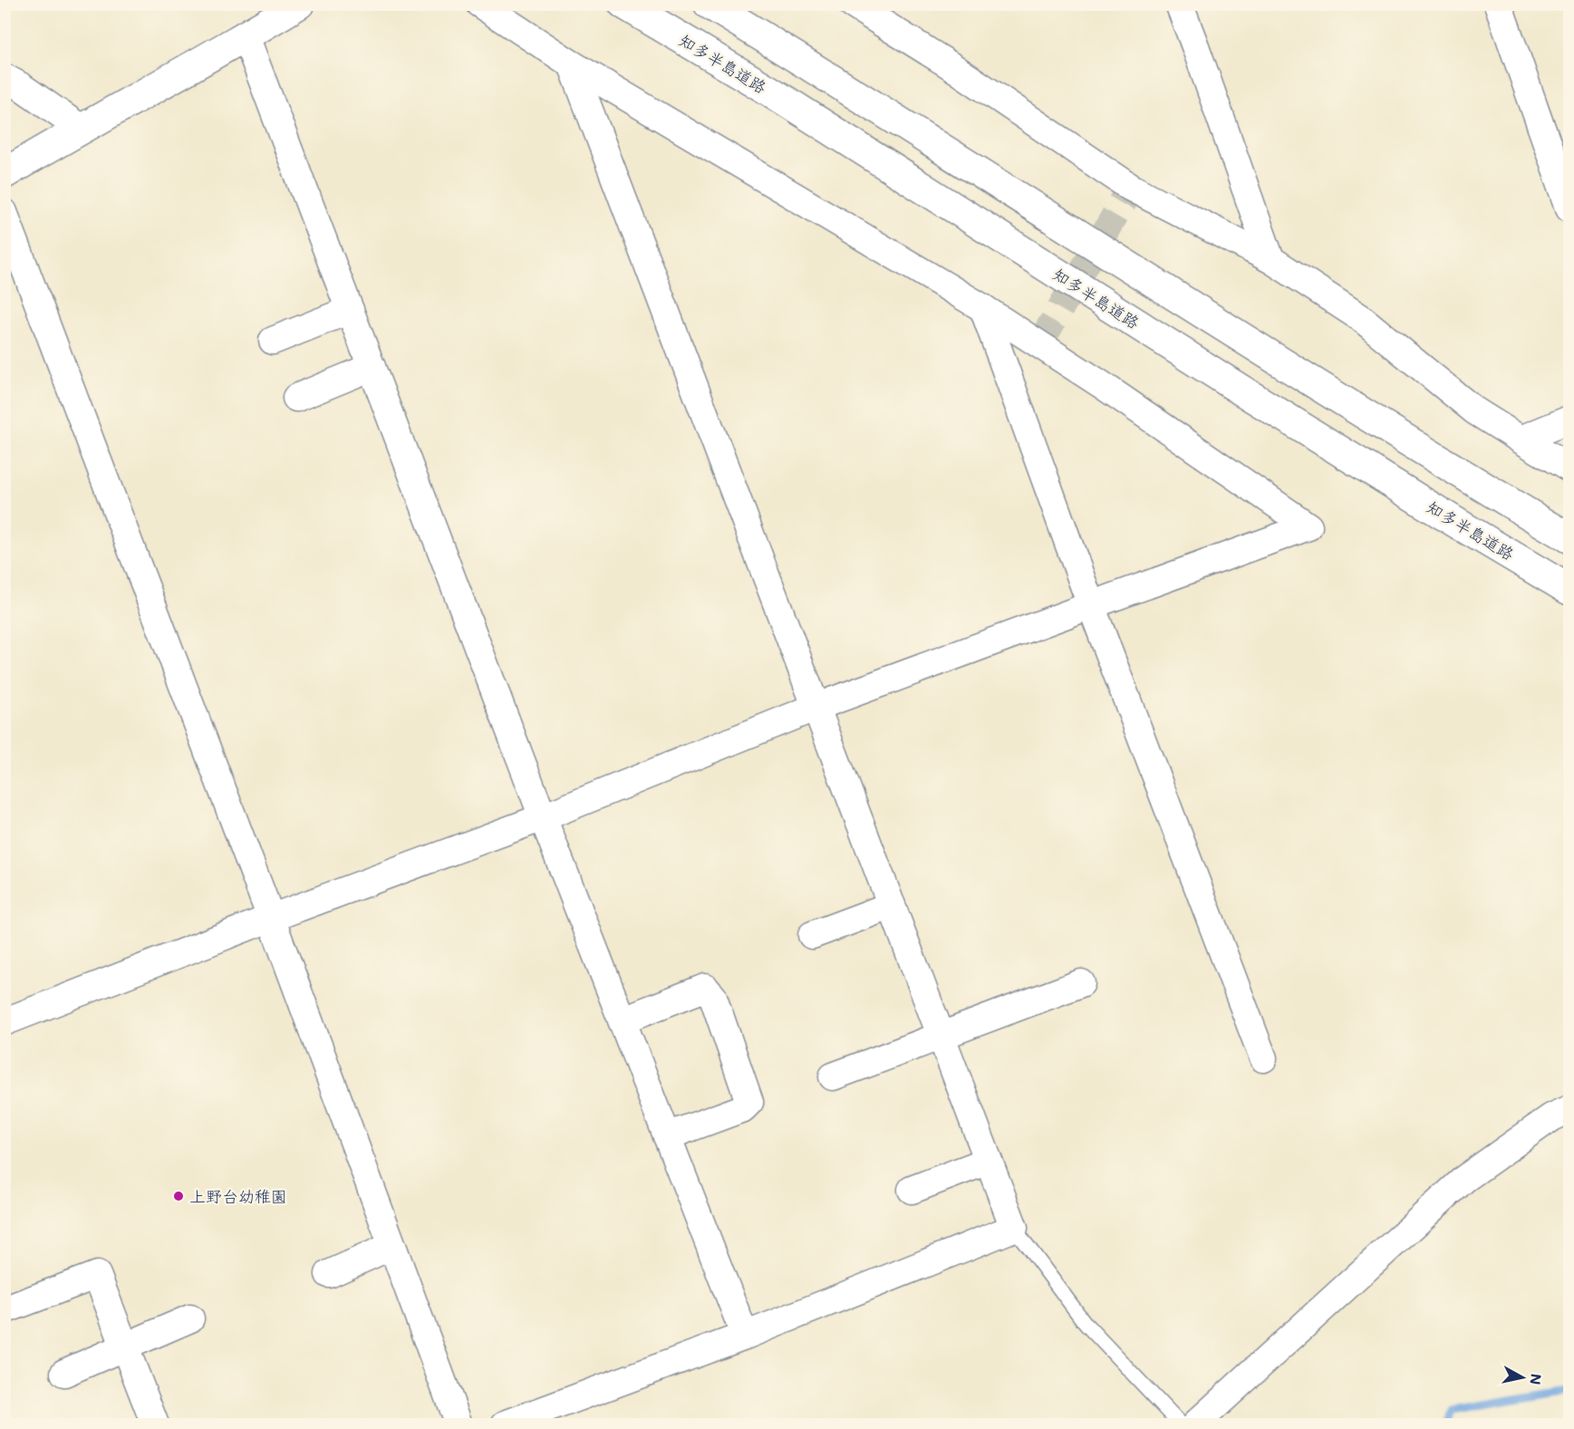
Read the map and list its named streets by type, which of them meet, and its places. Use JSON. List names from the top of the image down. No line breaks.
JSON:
{"streets":{"main road":["知多半島道路"]},"places":["上野台幼稚園"],"north":"right"}
